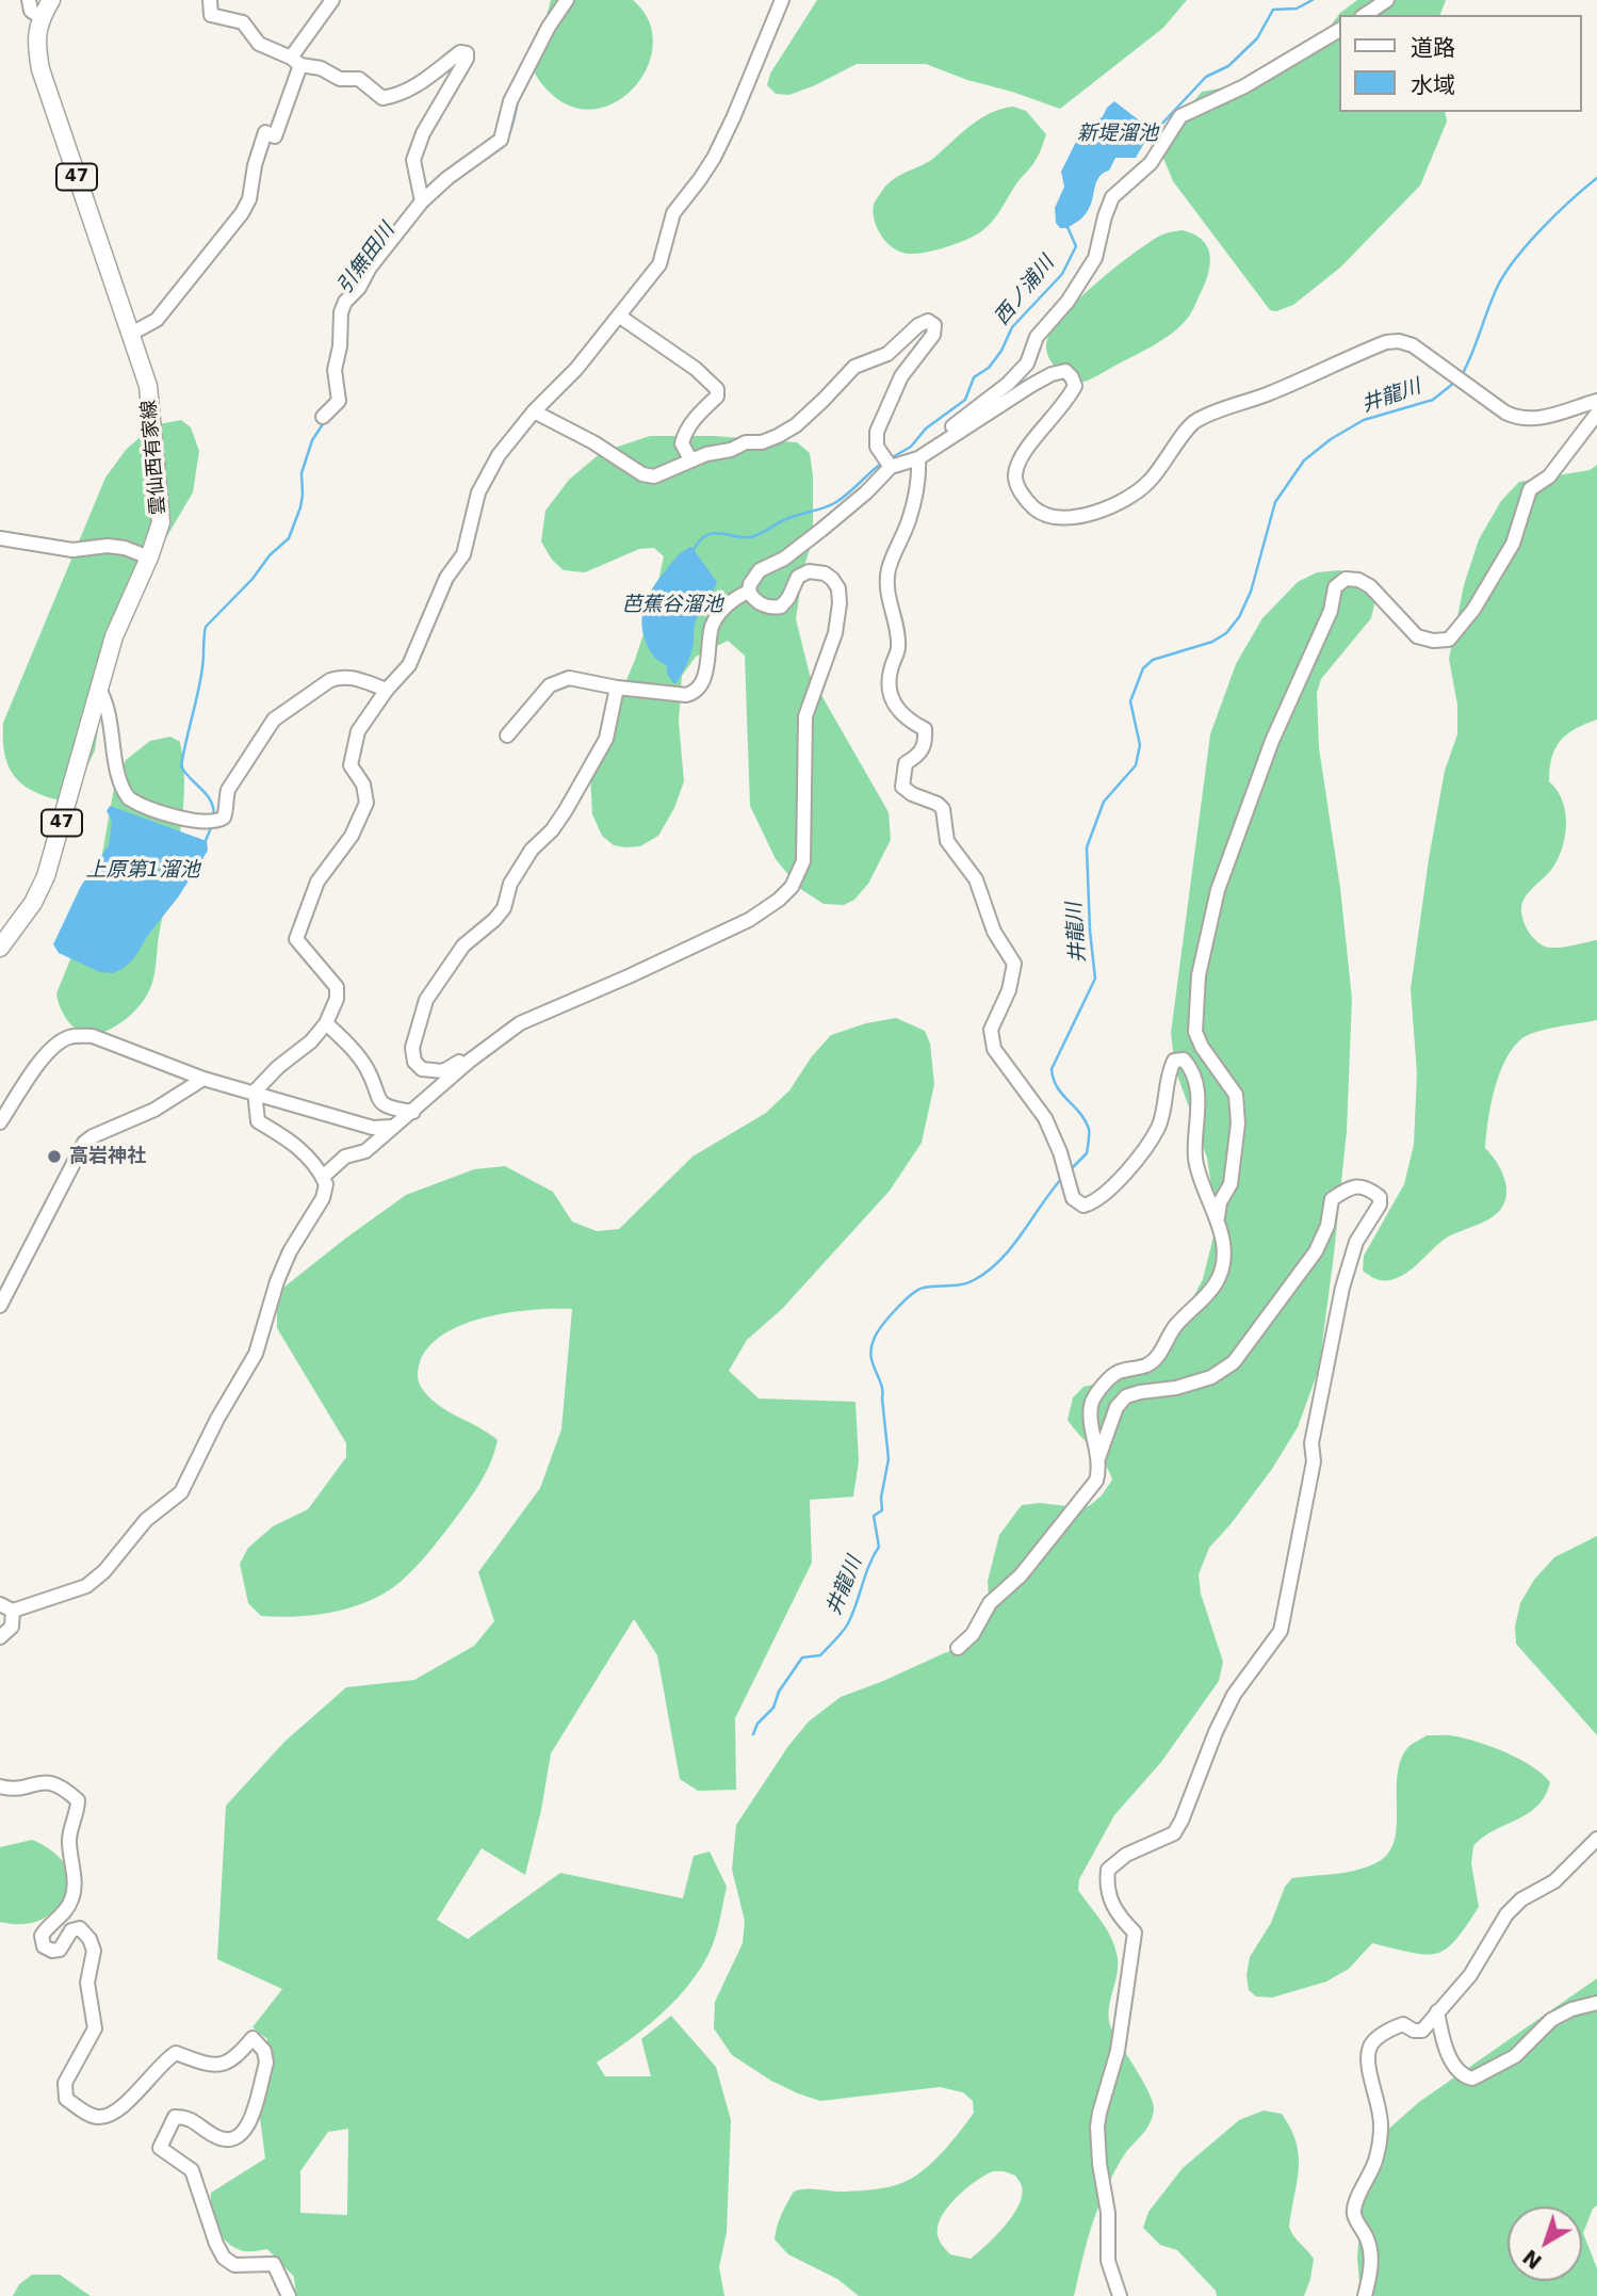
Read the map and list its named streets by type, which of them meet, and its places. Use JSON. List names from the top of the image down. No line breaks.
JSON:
{"streets":{"main road":["47","雲仙西有家線"]},"water":["新堤溜池","引無田川","西ノ浦川","井龍川","芭蕉谷溜池","上原第1溜池"],"places":["高岩神社"],"legend":["道路","水域"],"north":"bottom left"}
